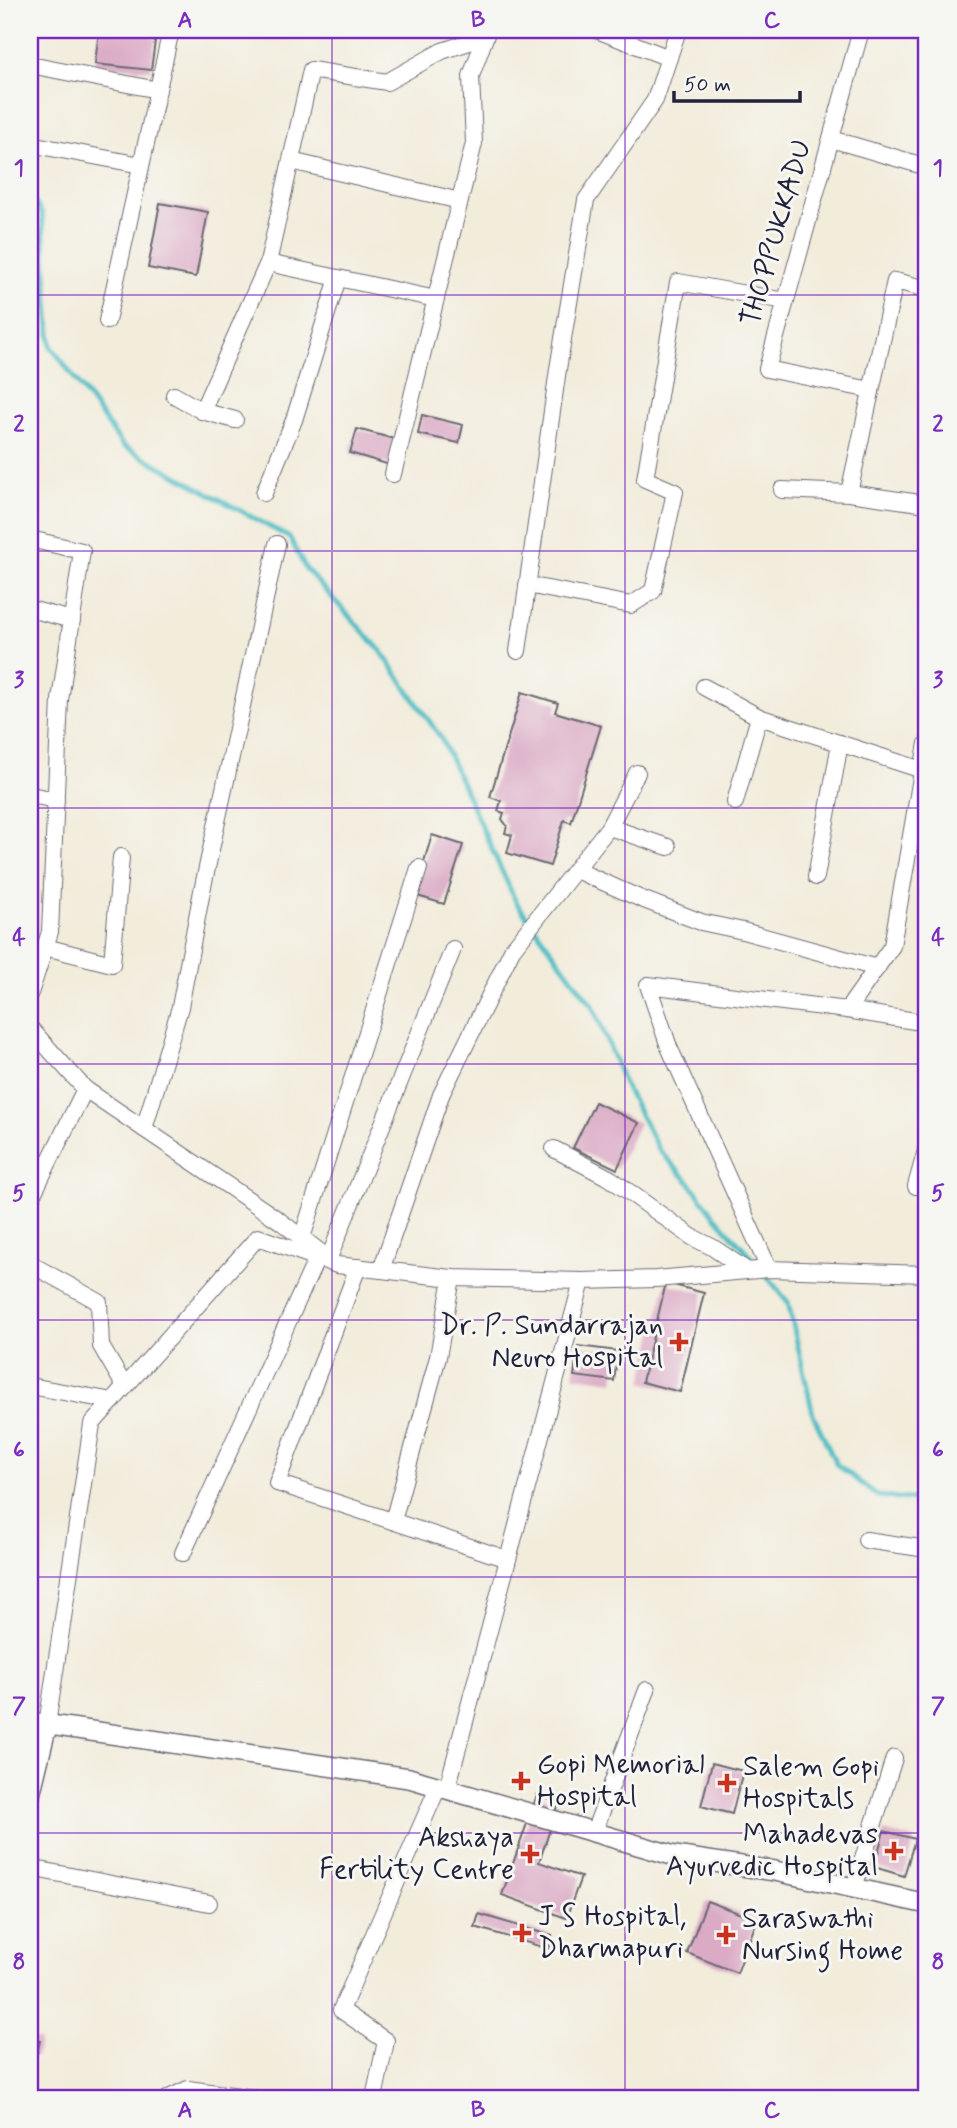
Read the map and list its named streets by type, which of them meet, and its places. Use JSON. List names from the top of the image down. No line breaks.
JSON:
{"streets":{"street":["THOPPUKKADU"]},"places":{"health":["Dr. P. Sundarrajan Neuro Hospital","Gopi Memorial Hospital","Salem Gopi Hospitals","Mahadevas Ayurvedic Hospital","Akshaya Fertility Centre","J S Hospital, Dharmapuri","Saraswathi Nursing Home"]},"scale_bar":"50 m","grid":{"columns":["A","B","C"],"rows":["1","2","3","4","5","6","7","8"]}}
